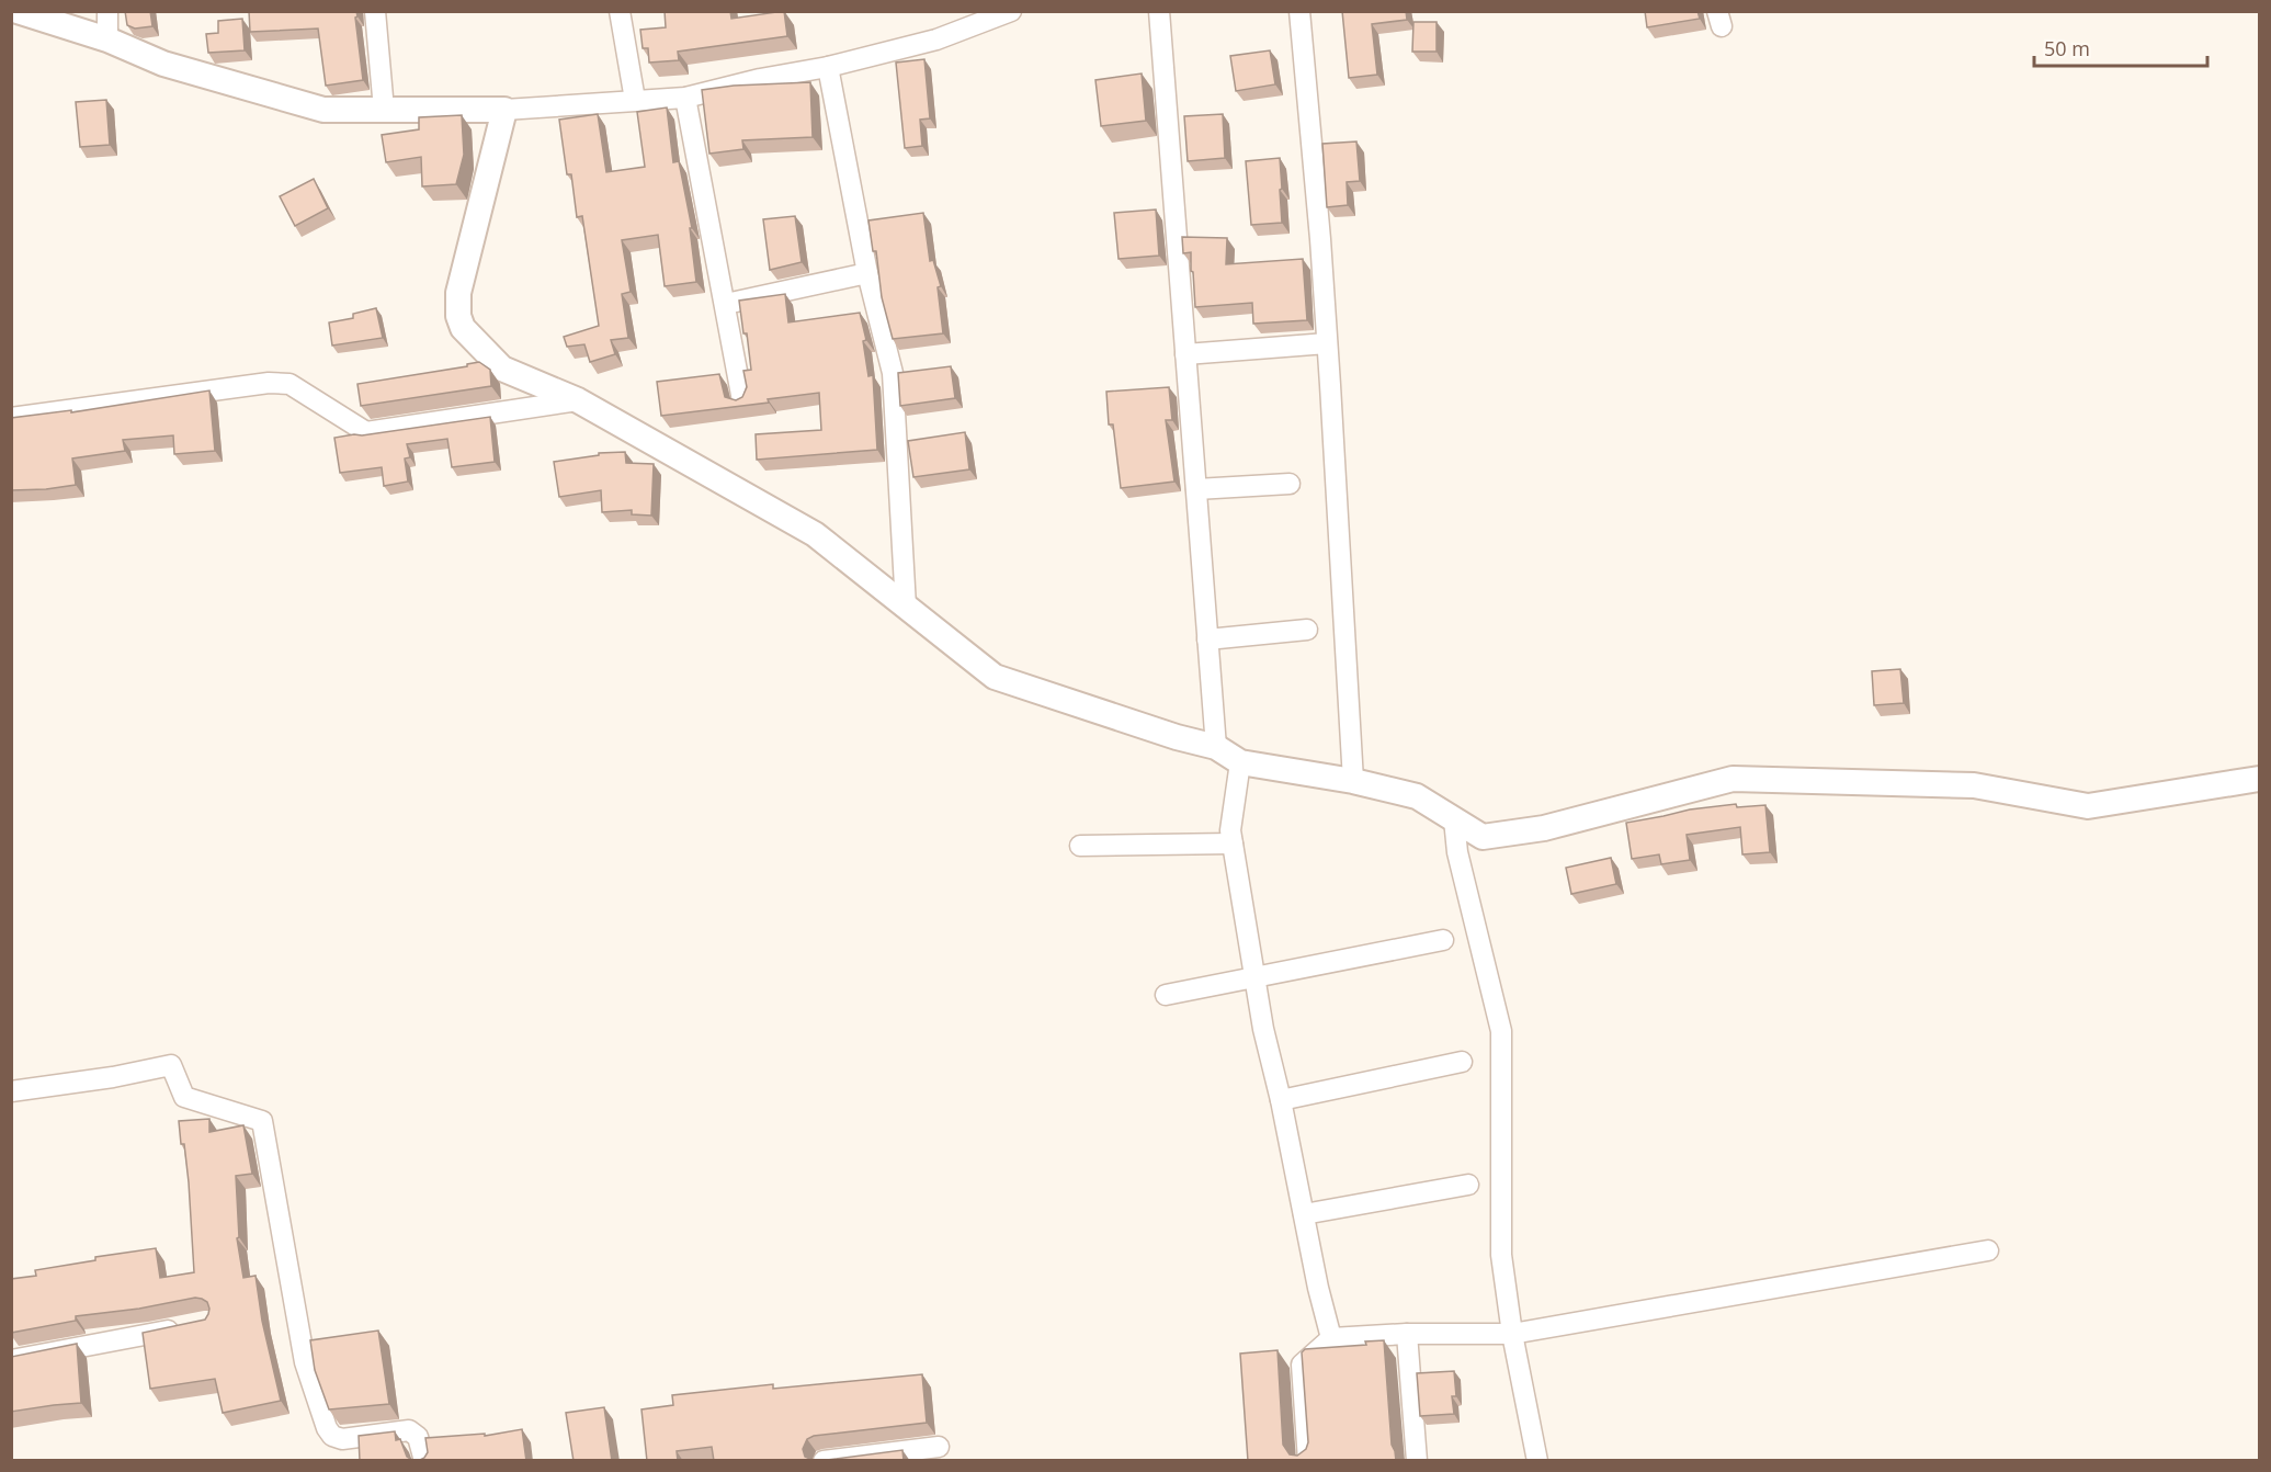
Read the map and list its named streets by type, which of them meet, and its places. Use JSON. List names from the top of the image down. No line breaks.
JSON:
{"scale_bar":"50 m"}
